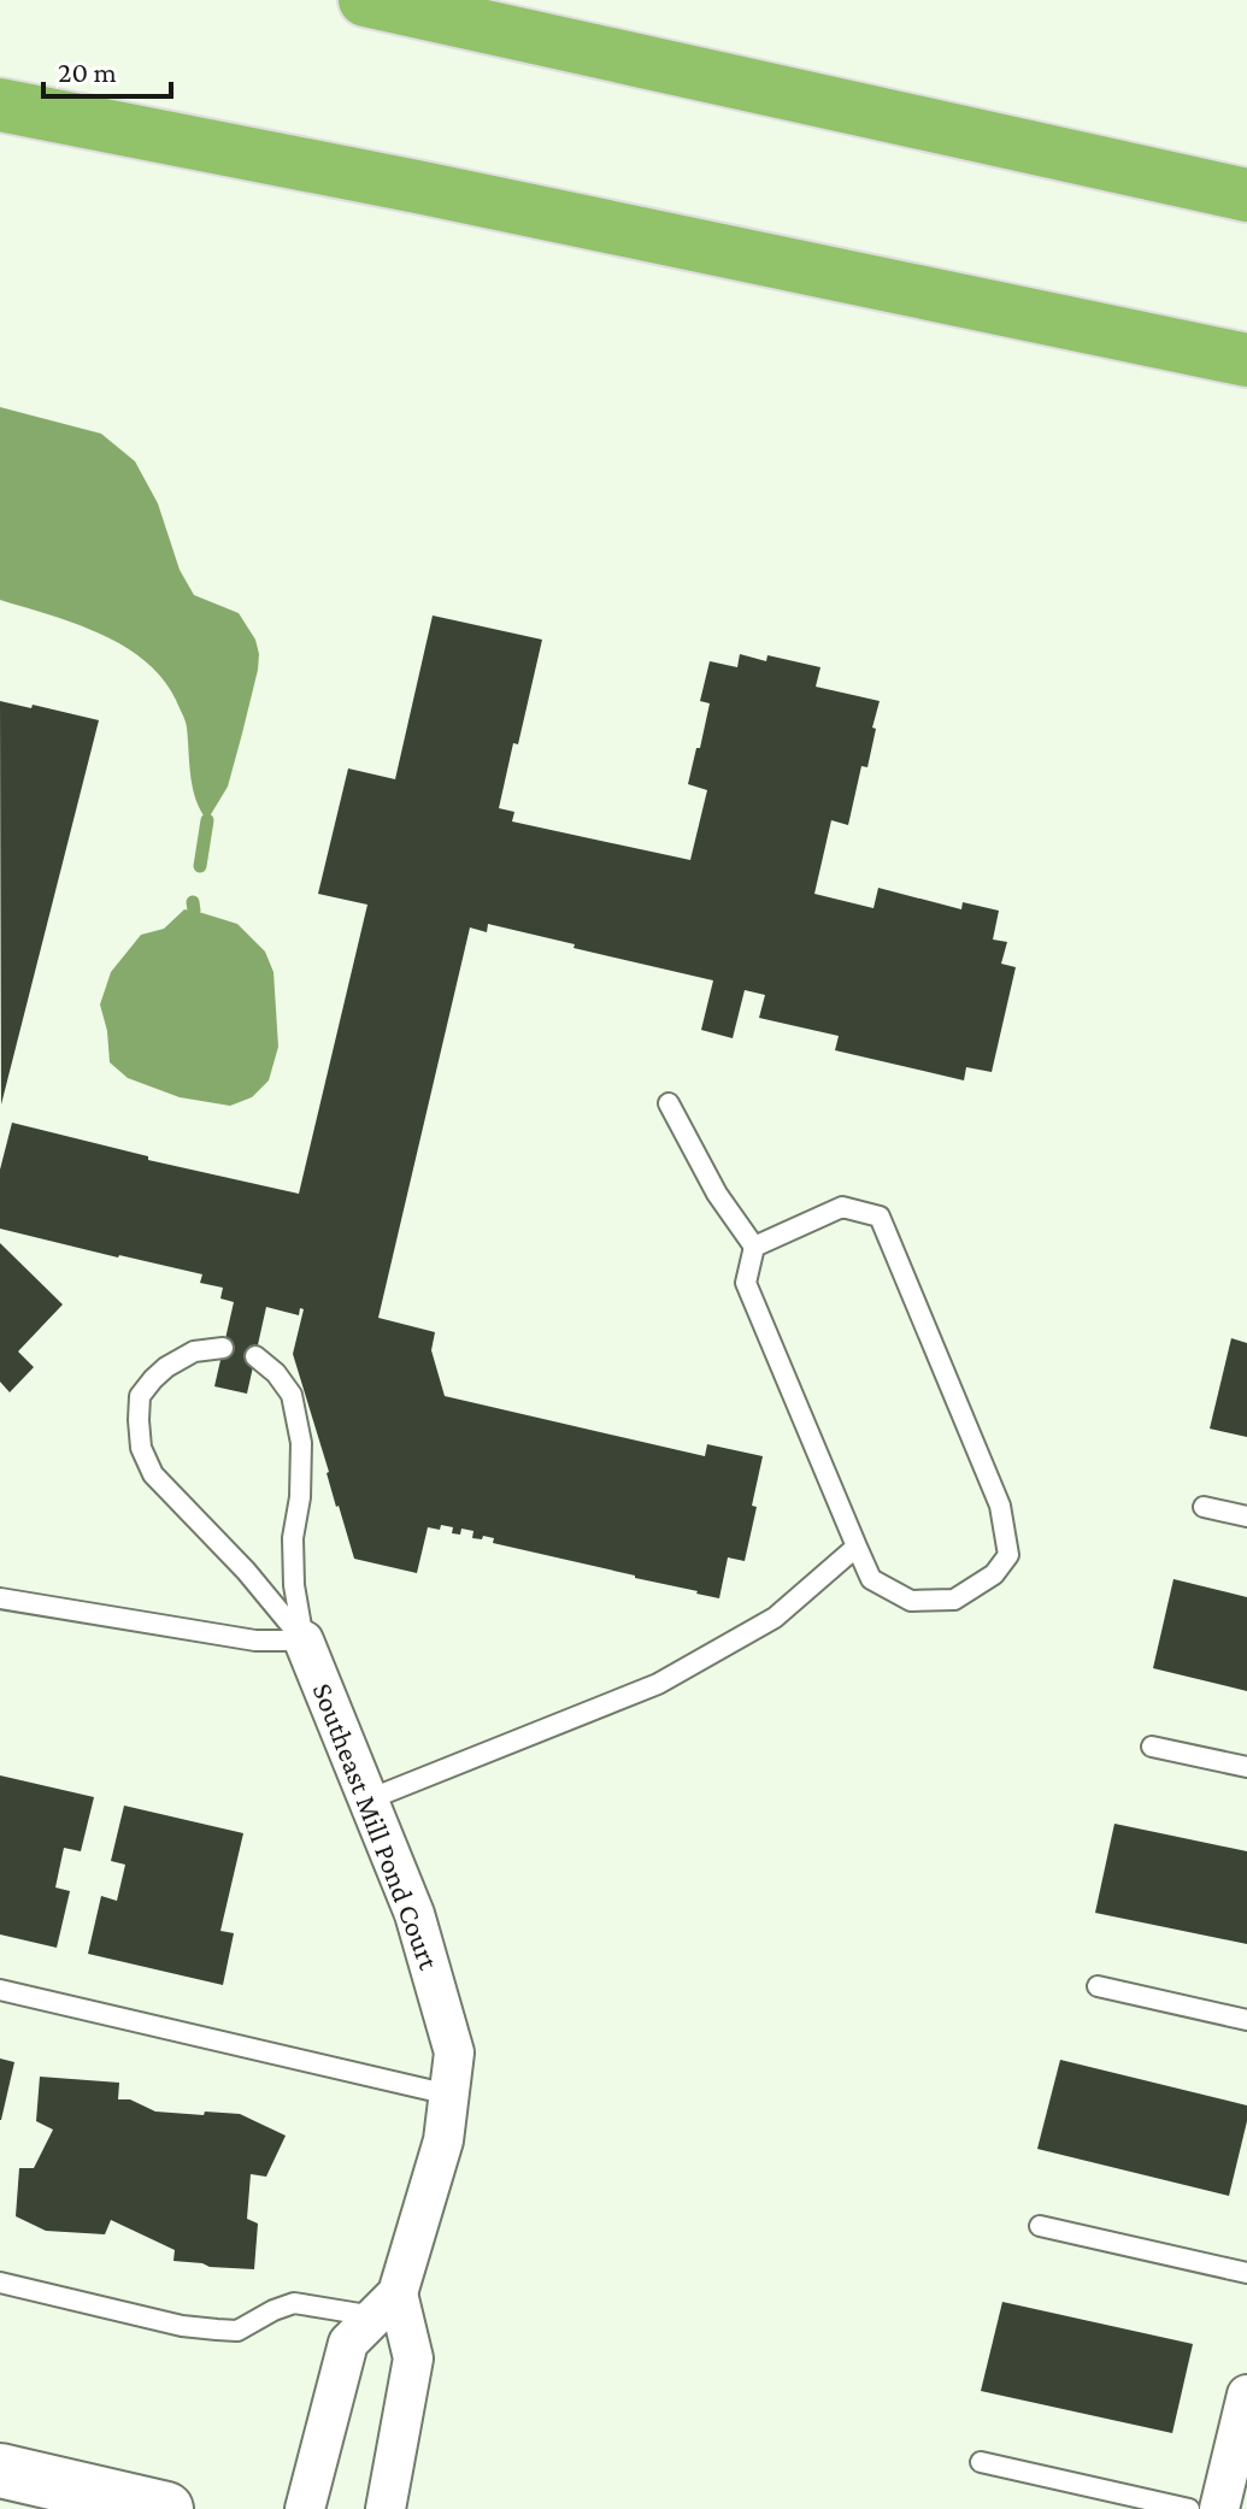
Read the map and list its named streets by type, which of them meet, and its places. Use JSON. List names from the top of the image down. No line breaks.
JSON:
{"streets":{"street":["Southeast Mill Pond Court"]},"scale_bar":"20 m"}
